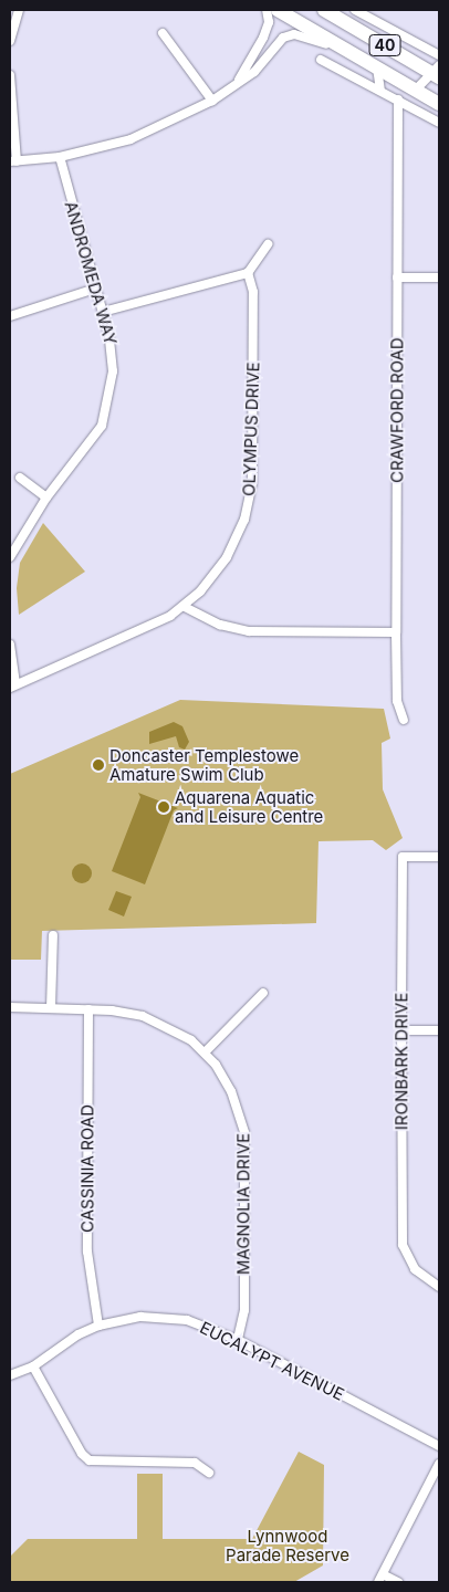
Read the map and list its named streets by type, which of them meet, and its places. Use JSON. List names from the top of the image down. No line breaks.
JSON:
{"streets":{"main road":["40"],"street":["ANDROMEDA WAY","CRAWFORD ROAD","OLYMPUS DRIVE","IRONBARK DRIVE","CASSINIA ROAD","MAGNOLIA DRIVE","EUCALYPT AVENUE"]},"crossings":[["CASSINIA ROAD","MAGNOLIA DRIVE"],["CASSINIA ROAD","EUCALYPT AVENUE"],["MAGNOLIA DRIVE","EUCALYPT AVENUE"]],"parks":["Lynnwood Parade Reserve"],"places":["Doncaster Templestowe Amature Swim Club","Aquarena Aquatic and Leisure Centre"]}
